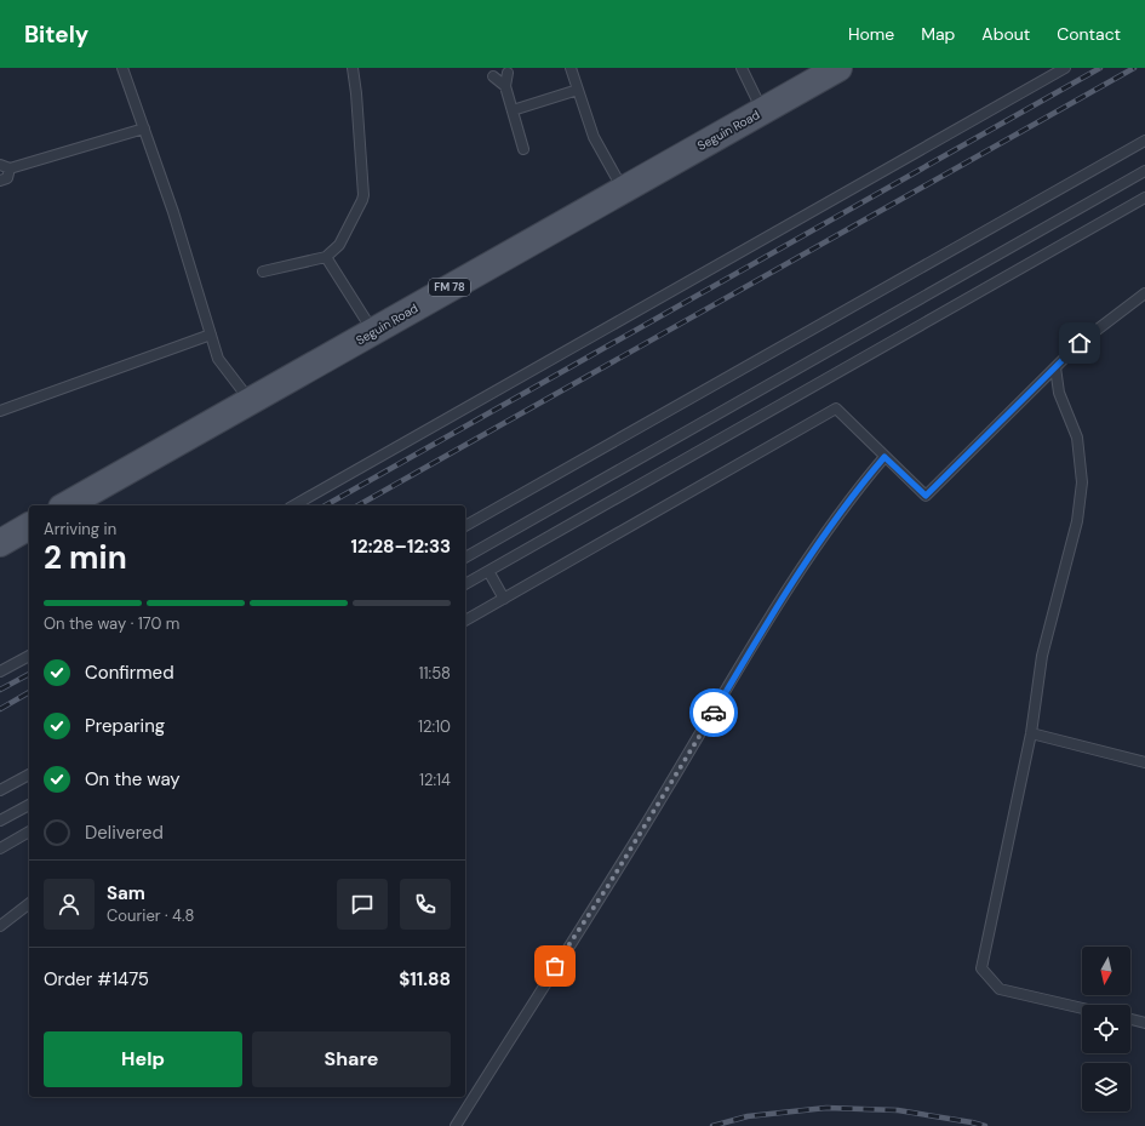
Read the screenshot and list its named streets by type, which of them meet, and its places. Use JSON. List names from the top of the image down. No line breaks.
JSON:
{"streets":{"main road":["Seguin Road","FM 78"]},"north":"bottom","page":{"header":"Bitely","nav":["Home","Map","About","Contact"],"heading":["2 min","Arriving in","12:28–12:33"],"panel":["Sam","Courier · 4.8","Order #1475","$11.88"],"bar":"On the way · 170 m","list":[["Confirmed","11:58"],["Preparing","12:10"],["On the way","12:14"],"Delivered"],"buttons":["Help","Share"]}}
